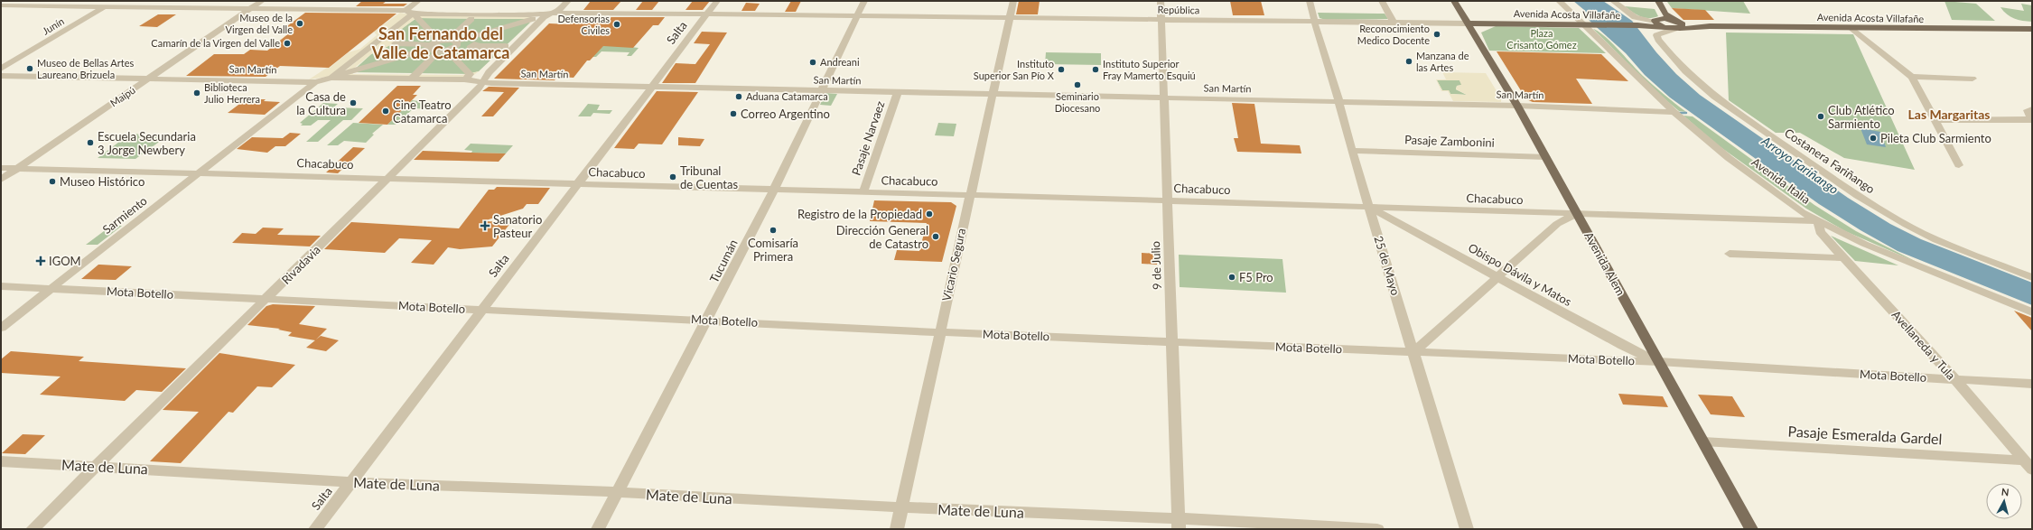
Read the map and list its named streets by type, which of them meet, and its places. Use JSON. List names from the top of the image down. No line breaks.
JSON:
{"streets":{"main road":["Avenida Acosta Villafañe","Avenida Alem"],"street":["República","Junín","Salta","San Martín","Maipú","Pasaje Narvaez","Pasaje Zambonini","Costanera Fariñango","Chacabuco","Avenida Italia","Sarmiento","Tucumán","Rivadavia","Vicario Segura","9 de Julio","25 de Mayo","Obispo Dávila y Matos","Mota Botello","Avellaneda y Tula","Pasaje Esmeralda Gardel","Mate de Luna"]},"crossings":[["República","Avenida Acosta Villafañe"],["República","Junín"],["República","Salta"],["República","Maipú"],["República","Tucumán"],["República","Avenida Alem"],["República","Rivadavia"],["República","Vicario Segura"],["República","9 de Julio"],["República","25 de Mayo"],["Avenida Acosta Villafañe","Costanera Fariñango"],["Avenida Acosta Villafañe","Avenida Italia"],["Avenida Acosta Villafañe","Avenida Alem"],["Salta","San Martín"],["Salta","Chacabuco"],["Salta","Mota Botello"],["Salta","Mate de Luna"],["San Martín","Maipú"],["San Martín","Pasaje Narvaez"],["San Martín","Avenida Italia"],["San Martín","Sarmiento"],["San Martín","Tucumán"],["San Martín","Avenida Alem"],["San Martín","Rivadavia"],["San Martín","Vicario Segura"],["San Martín","9 de Julio"],["San Martín","25 de Mayo"],["Maipú","Chacabuco"],["Pasaje Narvaez","Chacabuco"],["Pasaje Zambonini","Avenida Alem"],["Pasaje Zambonini","25 de Mayo"],["Chacabuco","Avenida Italia"],["Chacabuco","Sarmiento"],["Chacabuco","Tucumán"],["Chacabuco","Avenida Alem"],["Chacabuco","Rivadavia"],["Chacabuco","Vicario Segura"],["Chacabuco","9 de Julio"],["Chacabuco","25 de Mayo"],["Chacabuco","Obispo Dávila y Matos"],["Chacabuco","Avellaneda y Tula"],["Avenida Italia","Avellaneda y Tula"],["Sarmiento","Mota Botello"],["Tucumán","Mota Botello"],["Tucumán","Mate de Luna"],["Avenida Alem","Obispo Dávila y Matos"],["Avenida Alem","Mota Botello"],["Avenida Alem","Pasaje Esmeralda Gardel"],["Rivadavia","Mota Botello"],["Rivadavia","Mate de Luna"],["Vicario Segura","Mota Botello"],["Vicario Segura","Mate de Luna"],["9 de Julio","Mota Botello"],["9 de Julio","Mate de Luna"],["25 de Mayo","Obispo Dávila y Matos"],["25 de Mayo","Mota Botello"],["Obispo Dávila y Matos","Mota Botello"],["Mota Botello","Avellaneda y Tula"],["Avellaneda y Tula","Pasaje Esmeralda Gardel"]],"districts":["San Fernando del Valle de Catamarca","Las Margaritas"],"water":["Arroyo Fariñango"],"parks":["Plaza Crisanto Gómez"],"places":{"other":["Museo de la Virgen del Valle","Defensorias Civiles","Reconocimiento Medico Docente","Camarín de la Virgen del Valle","Manzana de las Artes","Andreani","Museo de Bellas Artes Laureano Brizuela","Instituto Superior San Pío X","Instituto Superior Fray Mamerto Esquiú","Seminario Diocesano","Biblioteca Julio Herrera","Aduana Catamarca","Casa de la Cultura","Cine Teatro Catamarca","Correo Argentino","Club Atlético Sarmiento","Pileta Club Sarmiento","Escuela Secundaria 3 Jorge Newbery","Tribunal de Cuentas","Museo Histórico","Registro de la Propiedad","Comisaría Primera","Dirección General de Catastro","F5 Pro"],"health":["Sanatorio Pasteur","IGOM"]},"north":"top"}
